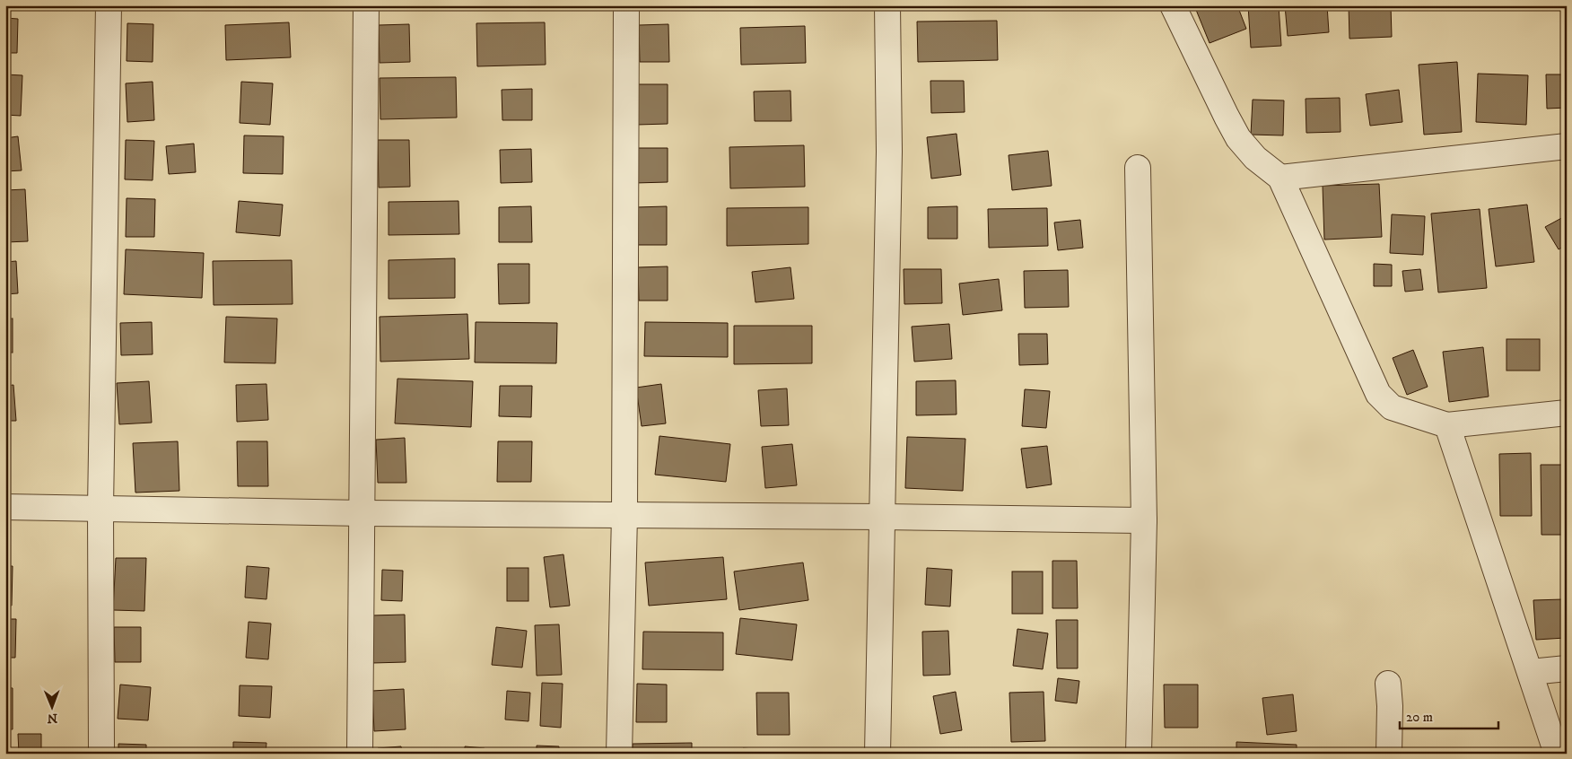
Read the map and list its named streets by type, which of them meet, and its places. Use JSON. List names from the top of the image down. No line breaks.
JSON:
{"scale_bar":"20 m","north":"bottom"}
